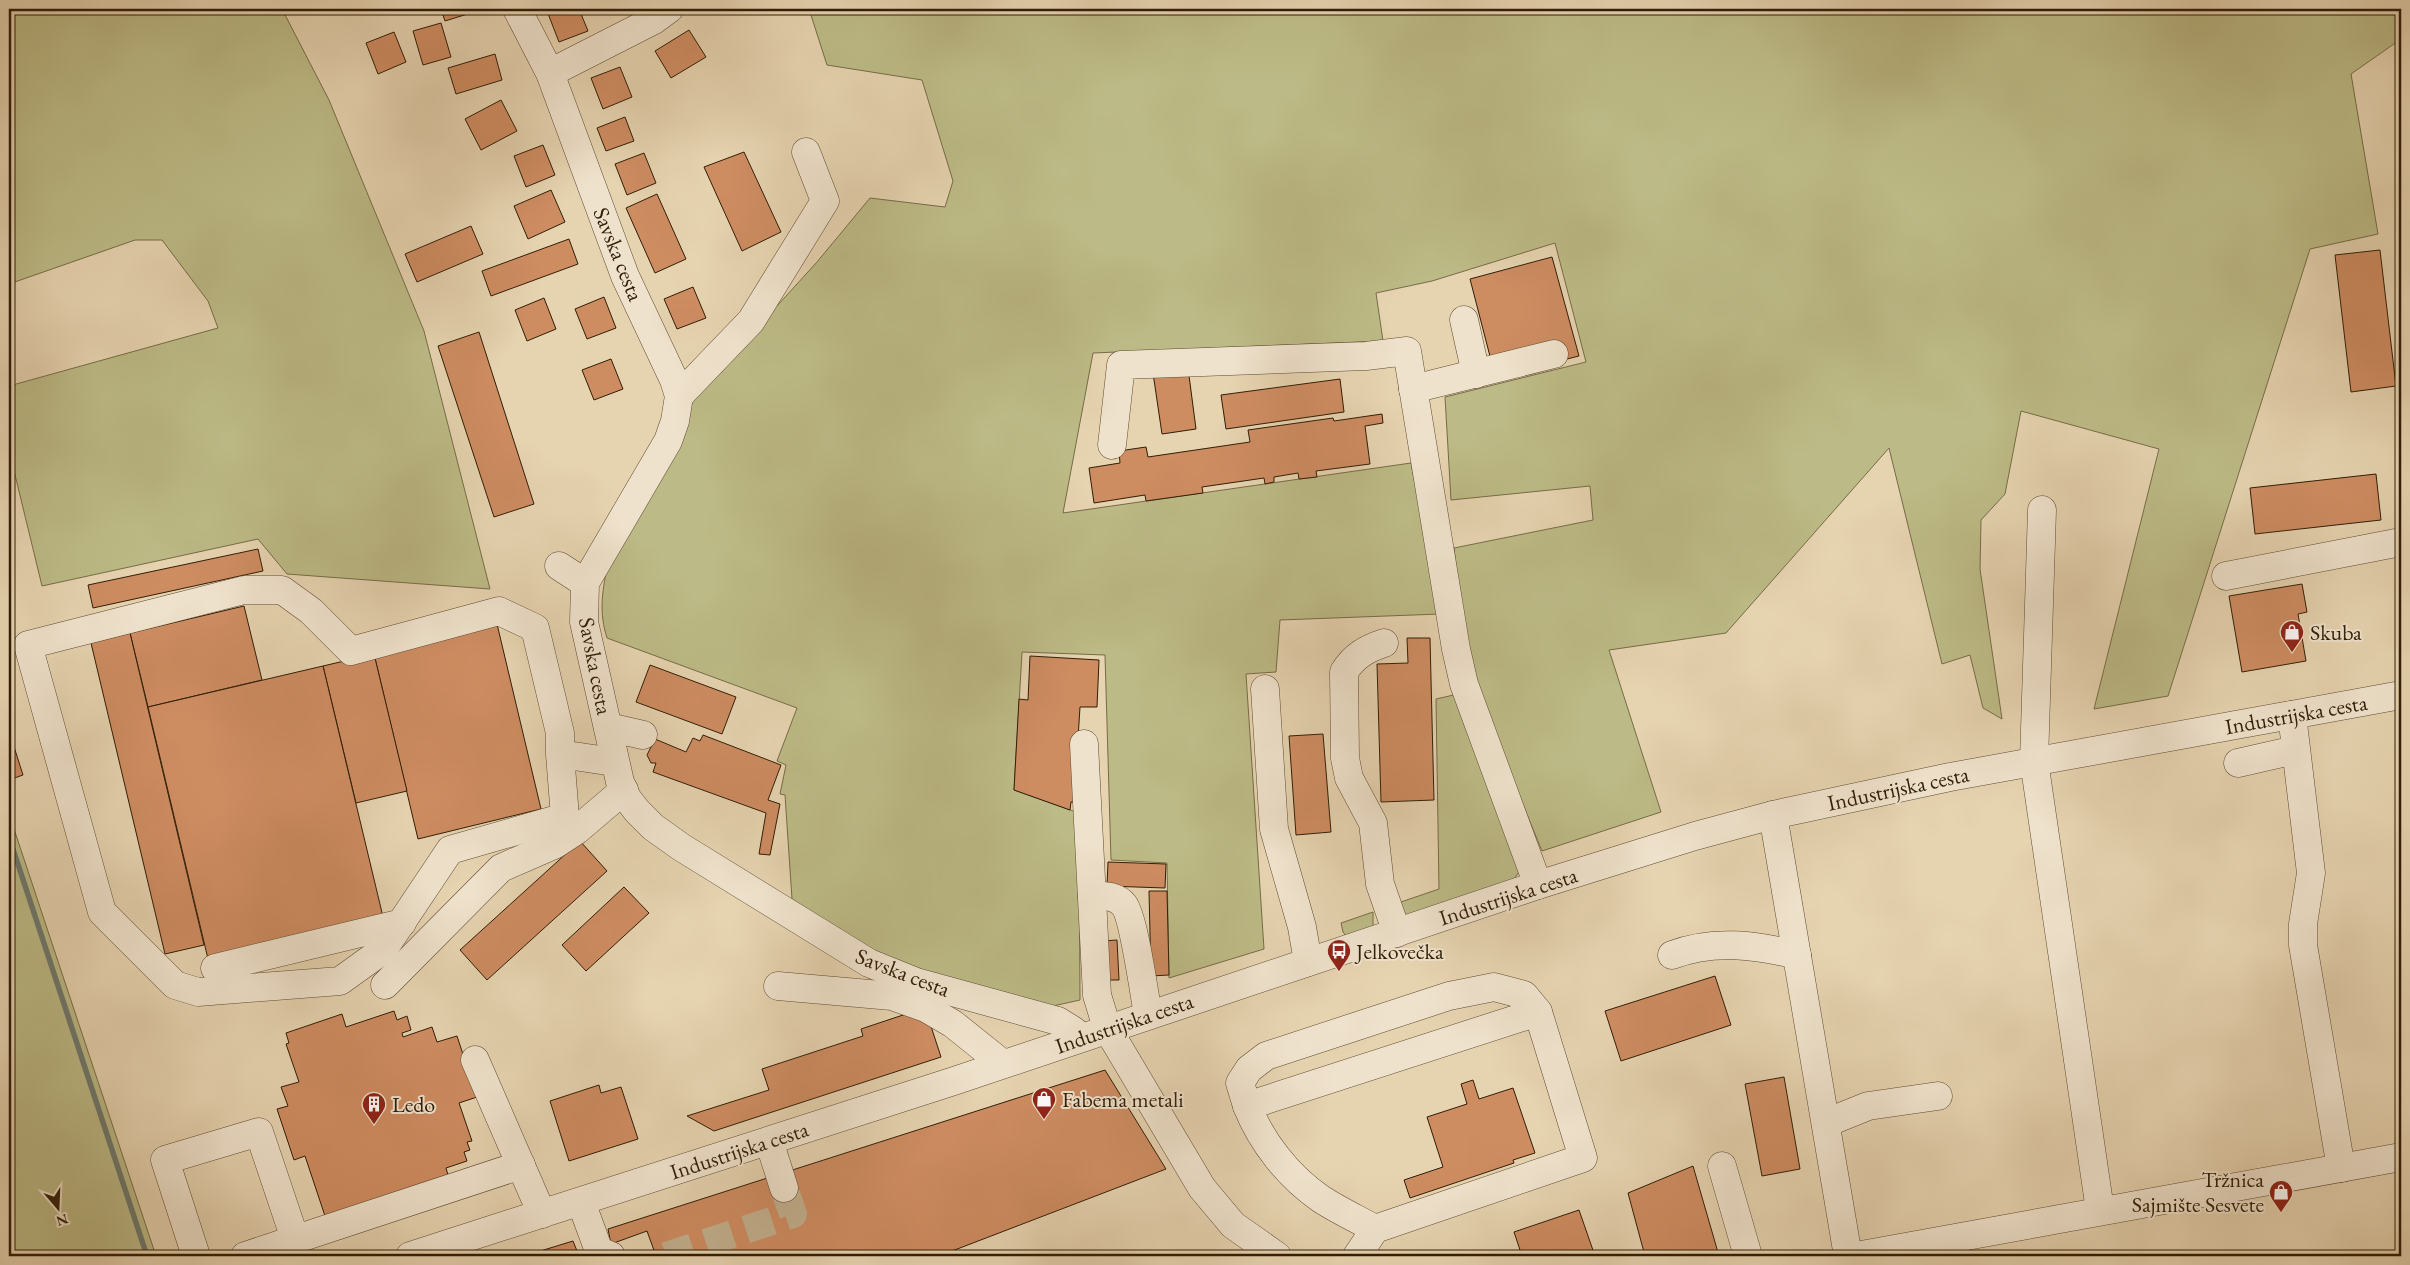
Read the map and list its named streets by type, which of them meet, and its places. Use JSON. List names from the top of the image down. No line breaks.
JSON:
{"streets":{"street":["Savska cesta","Industrijska cesta"]},"crossings":[["Savska cesta","Industrijska cesta"]],"places":{"shop":["Skuba","Fabema metali","Tržnica Sajmište Sesvete"],"bus stop":["Jelkovečka"],"building":["Ledo"]},"north":"bottom"}
